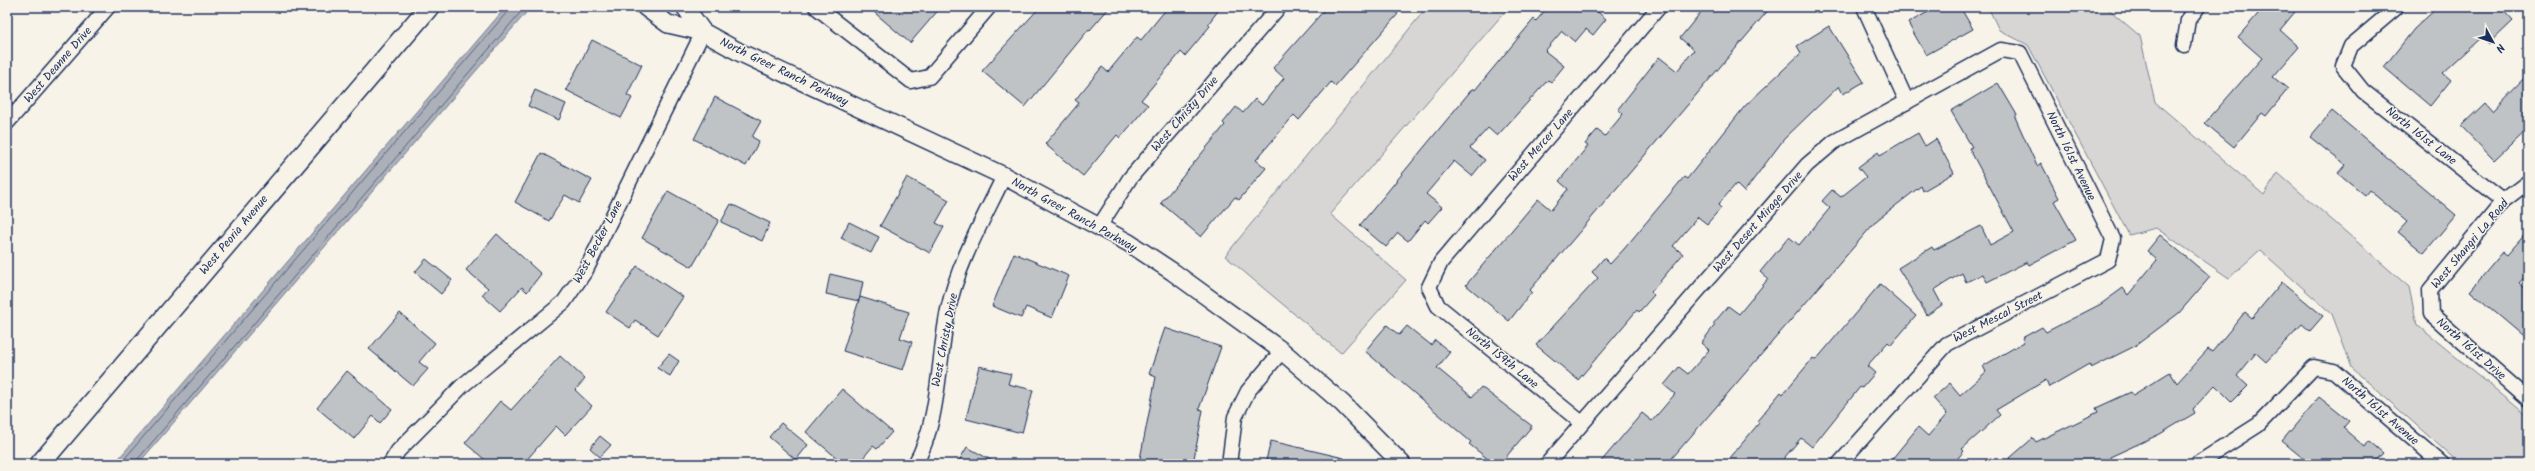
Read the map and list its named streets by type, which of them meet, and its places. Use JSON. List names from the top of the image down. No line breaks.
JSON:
{"streets":{"main road":["West Peoria Avenue"],"street":["West Deanne Drive","North Greer Ranch Parkway","West Christy Drive","North 161st Lane","West Mercer Lane","North 161st Avenue","West Desert Mirage Drive","West Becker Lane","West Shangri La Road","West Mescal Street","North 161st Drive","North 159th Lane"]},"crossings":[["North Greer Ranch Parkway","West Christy Drive"],["North Greer Ranch Parkway","West Becker Lane"],["North 161st Lane","West Shangri La Road"],["West Mercer Lane","North 159th Lane"],["North 161st Avenue","West Desert Mirage Drive"],["North 161st Avenue","West Mescal Street"],["West Desert Mirage Drive","North 159th Lane"],["West Shangri La Road","North 161st Drive"]],"north":"bottom right"}
